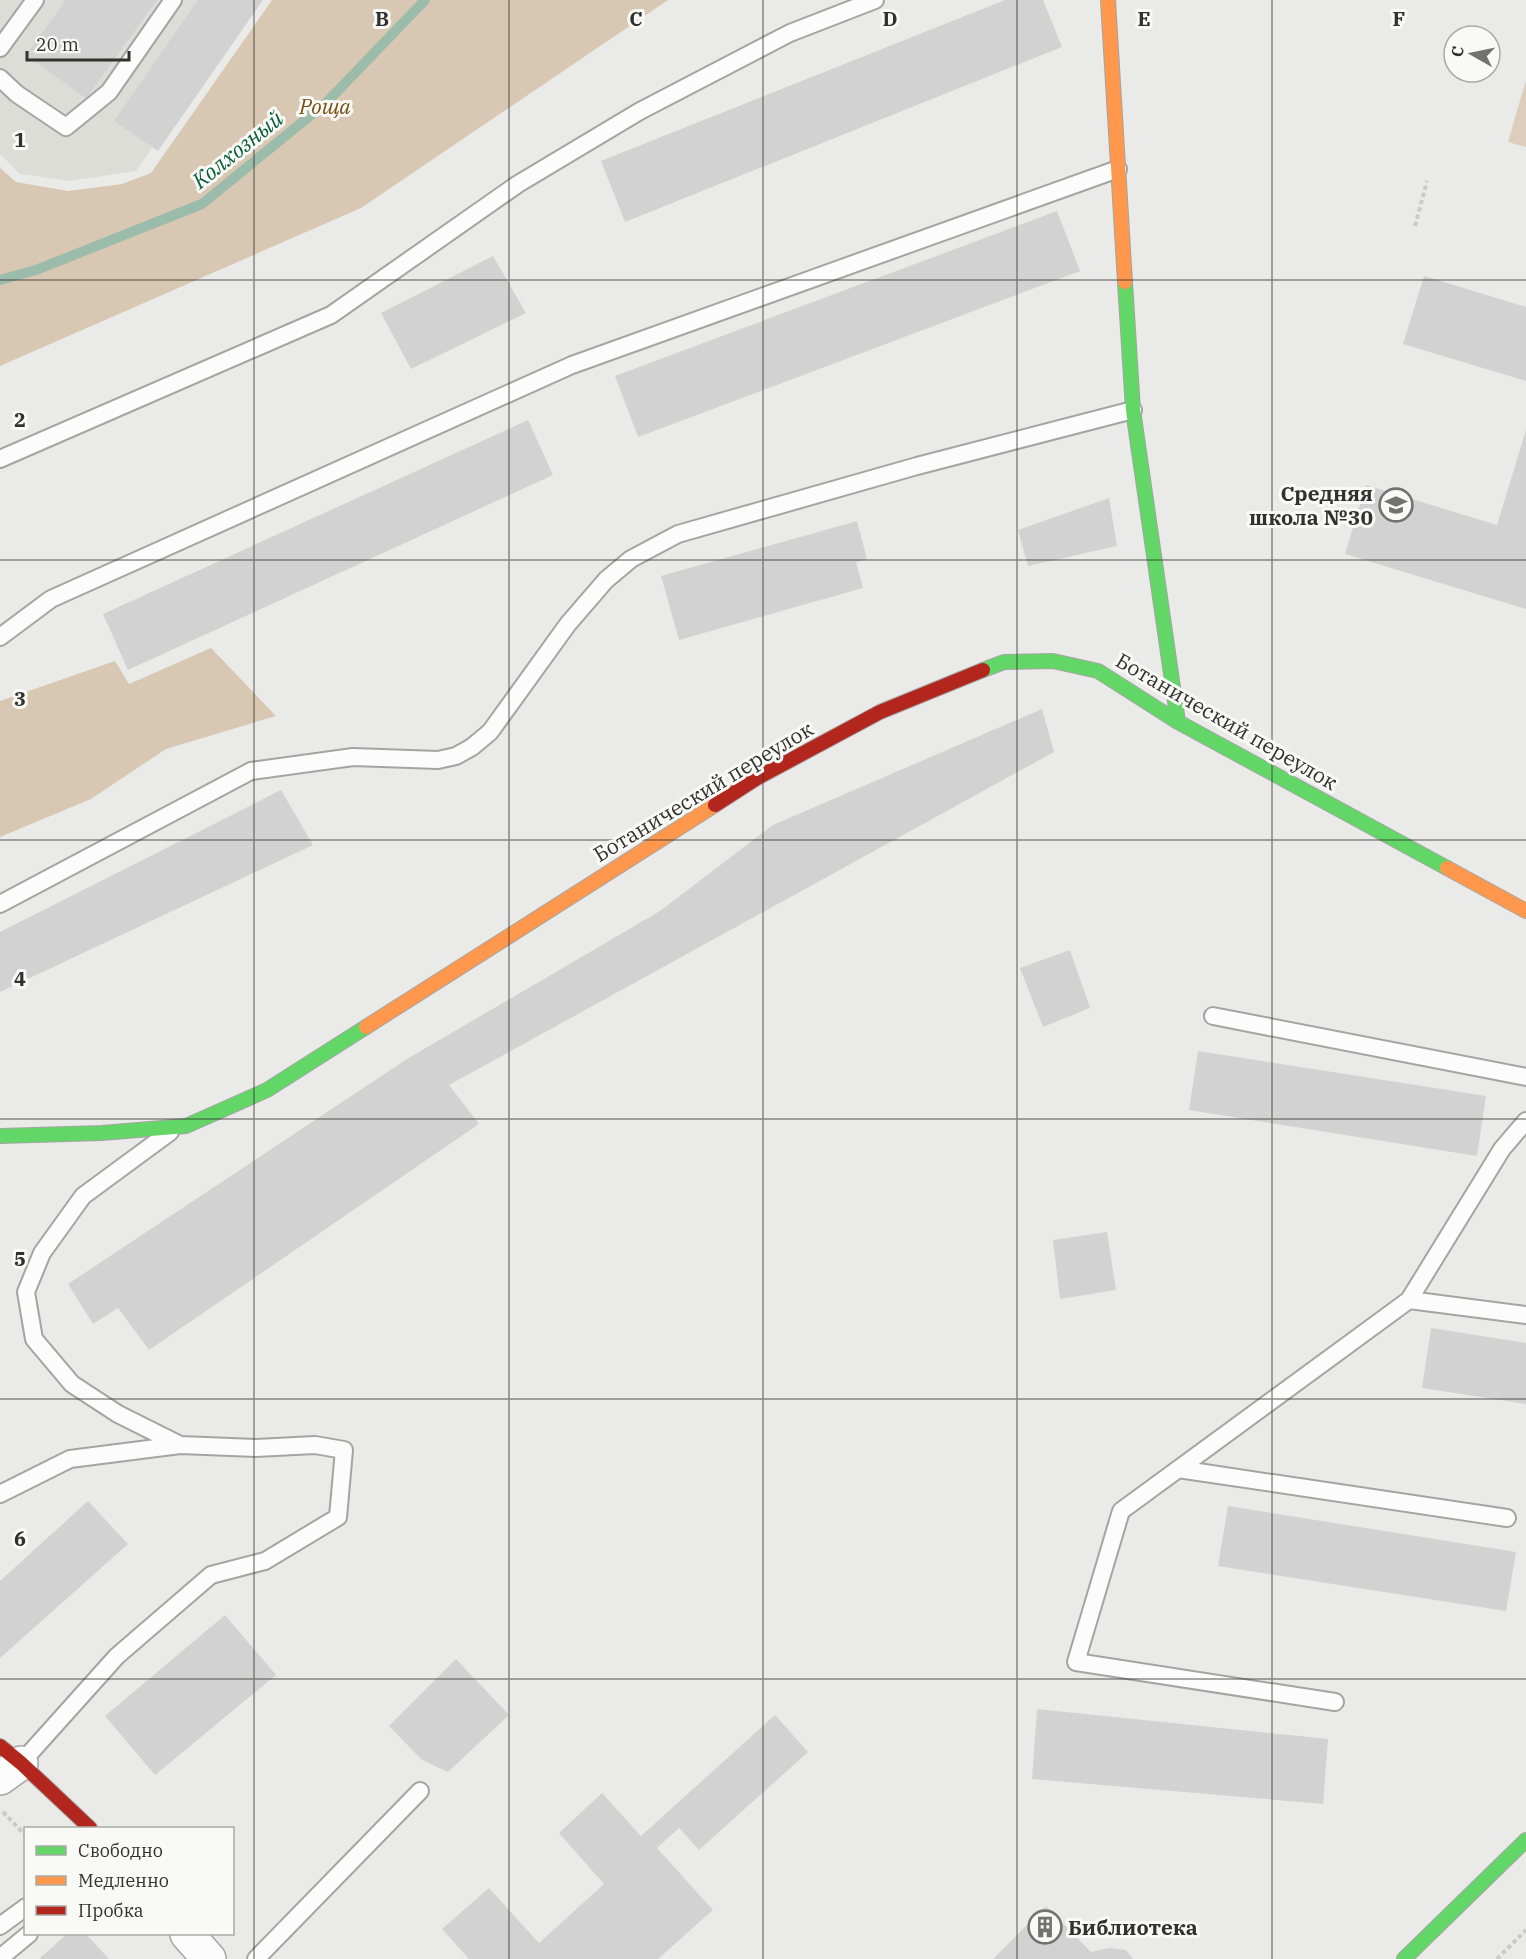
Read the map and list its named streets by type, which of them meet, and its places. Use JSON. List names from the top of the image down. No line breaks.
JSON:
{"streets":{"street":["Ботанический переулок"]},"water":["Колхозный"],"parks":["Роща"],"places":{"school or university":["Средняя школа №30"],"building":["Библиотека"]},"legend":["Свободно","Медленно","Пробка"],"scale_bar":"20 m","north":"left","grid":{"columns":["B","C","D","E","F"],"rows":["1","2","3","4","5","6"]}}
